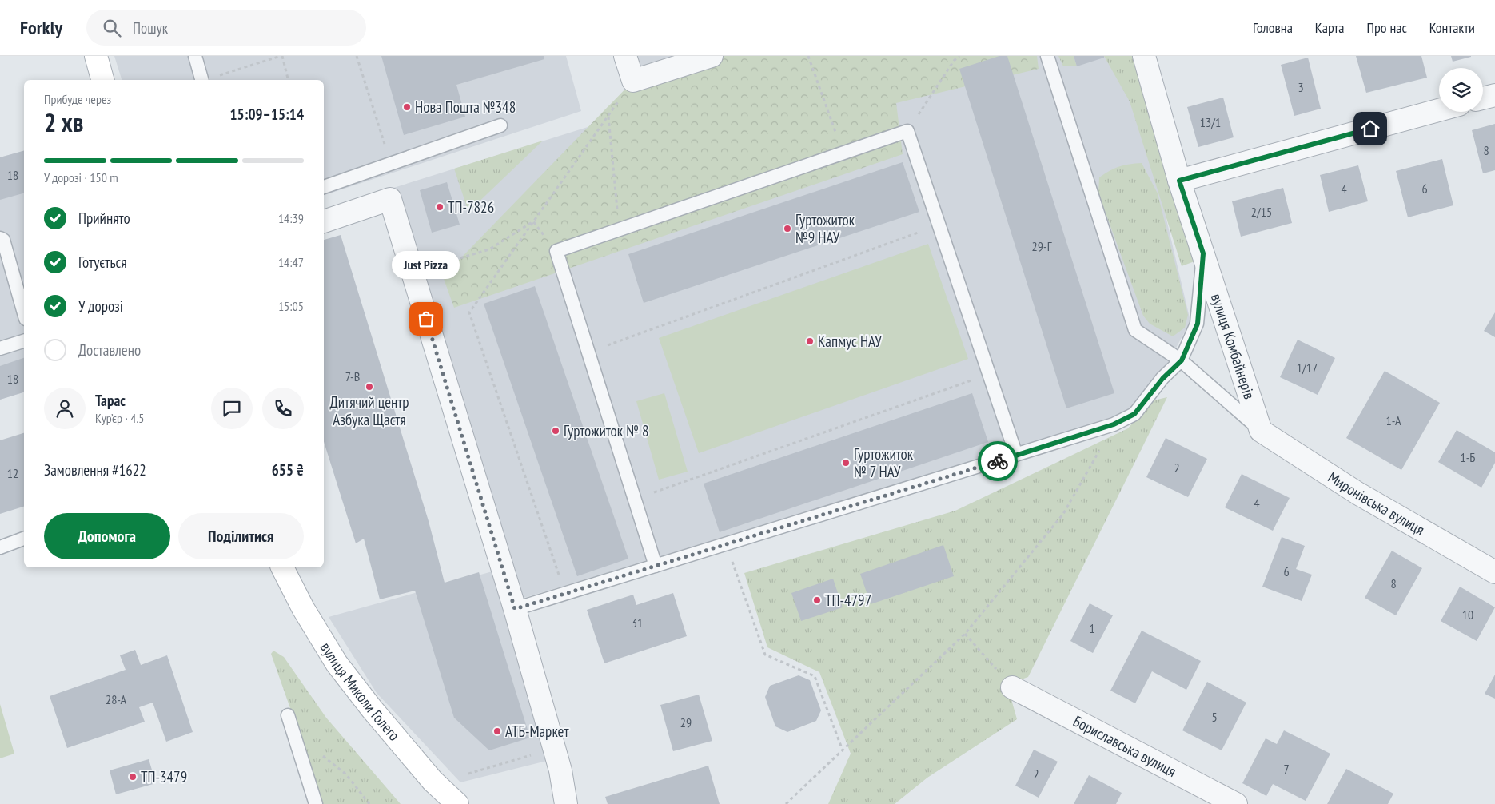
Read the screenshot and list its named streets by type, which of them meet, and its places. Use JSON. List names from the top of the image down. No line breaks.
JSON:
{"streets":{"main road":["вулиця Миколи Голего"],"street":["вулиця Комбайнерів","Миронівська вулиця","Бориславська вулиця"]},"crossings":[["вулиця Комбайнерів","Миронівська вулиця"]],"places":["Нова Пошта №348","ТП-7826","Гуртожиток №9 НАУ","Just Pizza","Капмус НАУ","Дитячий центр Азбука Щастя","Гуртожиток № 8","Гуртожиток № 7 НАУ","ТП-4797","АТБ-Маркет","ТП-3479"],"house_numbers":["3","13/1","8","18","4","6","2/15","29-Г","1/17","7-В","18","1-А","1-Б","2","12","4","6","8","10","31","1","28-А","5","29","7","2"],"page":{"header":"Forkly","search":"Пошук","nav":["Головна","Карта","Про нас","Контакти"],"heading":["2 хв","Прибуде через","15:09–15:14"],"panel":["Тарас","Кур’єр · 4.5","Замовлення #1622","655 ₴"],"bar":"У дорозі · 150 m","list":[["Прийнято","14:39"],["Готується","14:47"],["У дорозі","15:05"],"Доставлено"],"bubble":"Just Pizza","buttons":["Допомога","Поділитися"]}}
